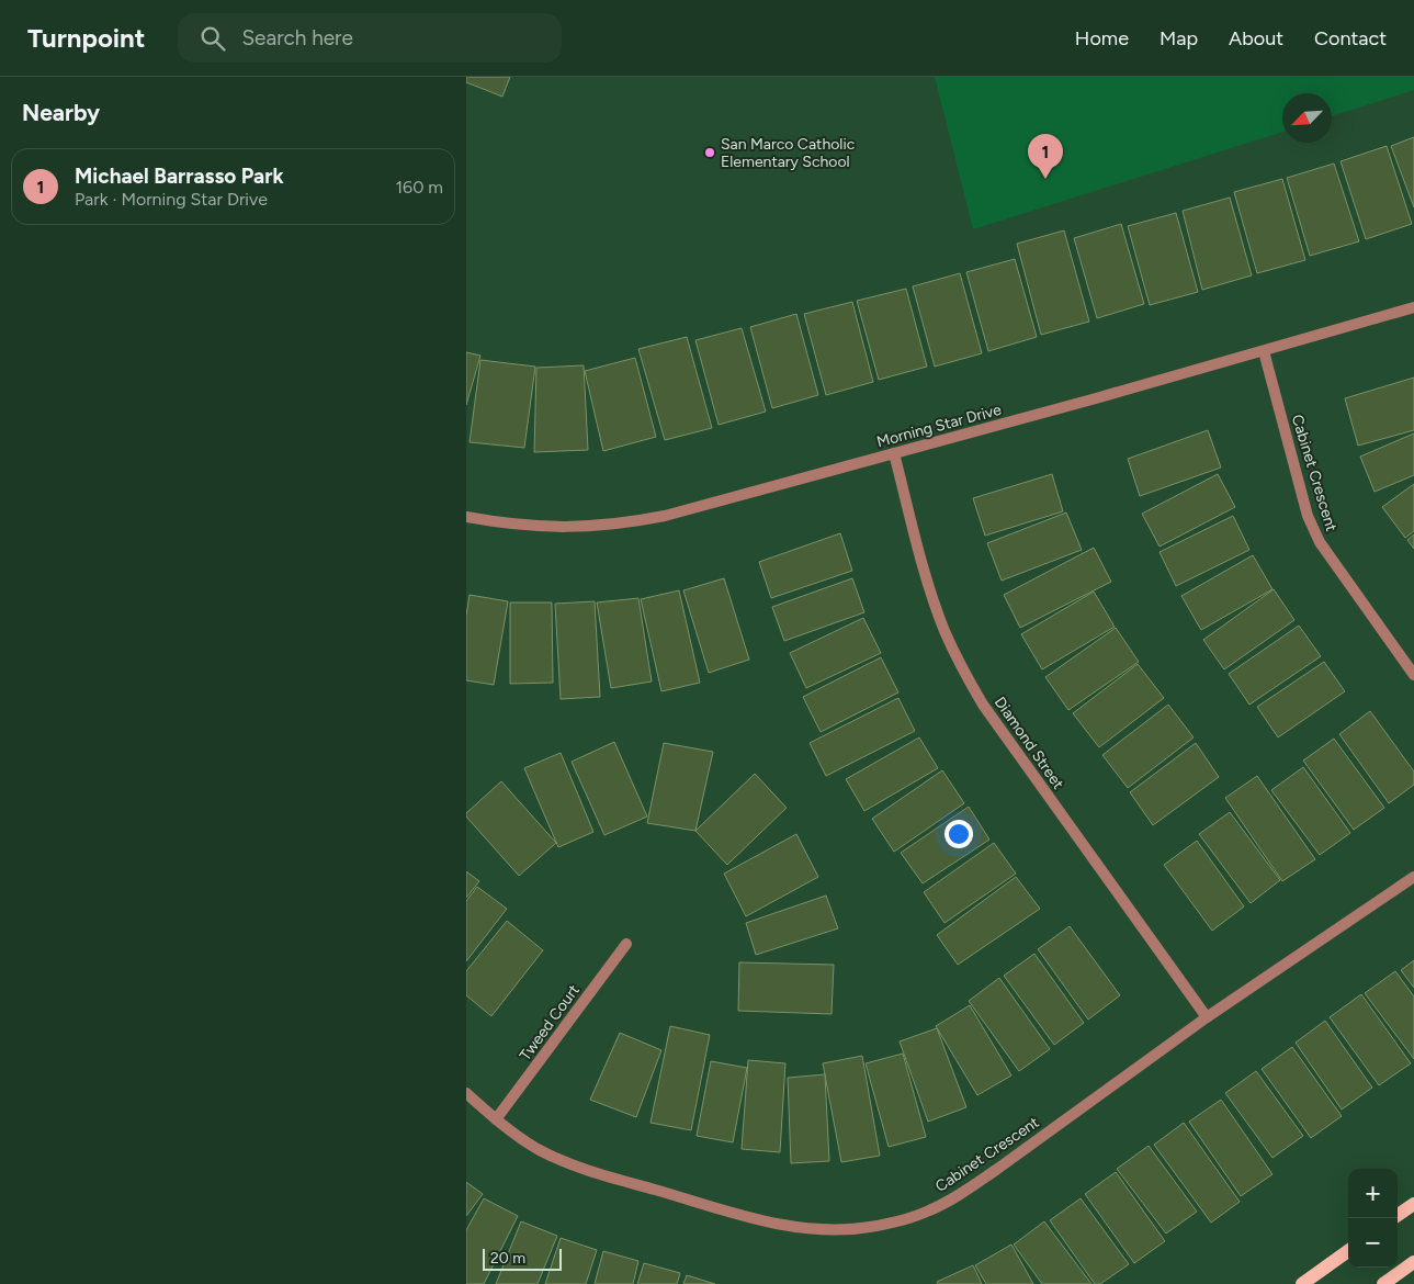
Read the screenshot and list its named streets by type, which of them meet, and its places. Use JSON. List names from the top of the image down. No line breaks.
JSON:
{"streets":{"street":["Morning Star Drive","Cabinet Crescent","Diamond Street","Tweed Court"]},"crossings":[["Morning Star Drive","Cabinet Crescent"],["Morning Star Drive","Diamond Street"],["Cabinet Crescent","Diamond Street"],["Cabinet Crescent","Tweed Court"]],"places":["San Marco Catholic Elementary School"],"scale_bar":"20 m","north":"bottom left","page":{"header":"Turnpoint","search":"Search here","nav":["Home","Map","About","Contact"],"heading":"Nearby","pins":"1","list":[{"mark":"1","name":"Michael Barrasso Park","note":"Park · Morning Star Drive","value":"160 m"}],"map_buttons":["+","−"],"scale":"20 m"}}
